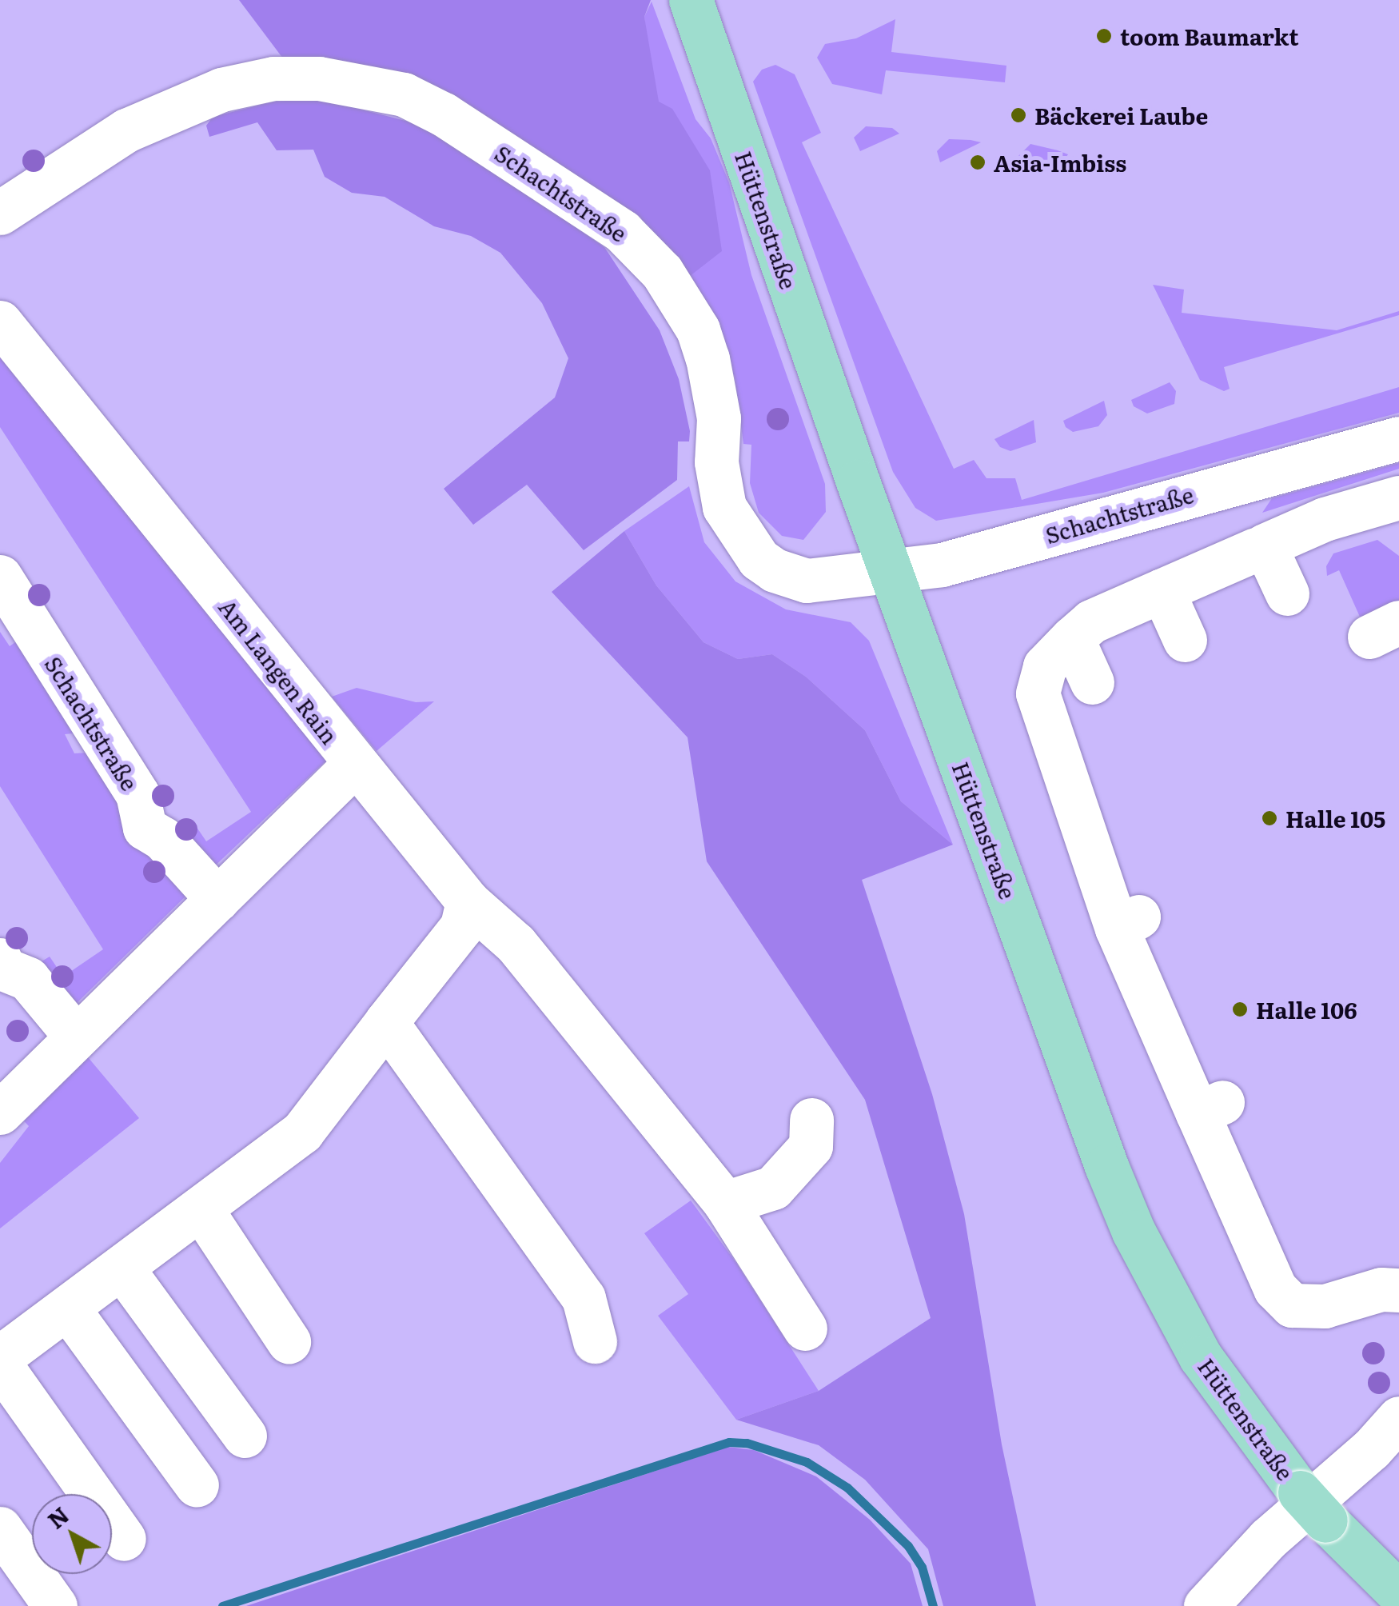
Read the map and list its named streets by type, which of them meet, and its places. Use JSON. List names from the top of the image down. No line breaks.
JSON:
{"streets":{"main road":["Hüttenstraße"],"street":["Schachtstraße","Am Langen Rain"]},"crossings":[["Schachtstraße","Hüttenstraße"]],"places":["toom Baumarkt","Bäckerei Laube","Asia-Imbiss","Halle 105","Halle 106"],"north":"top left"}
